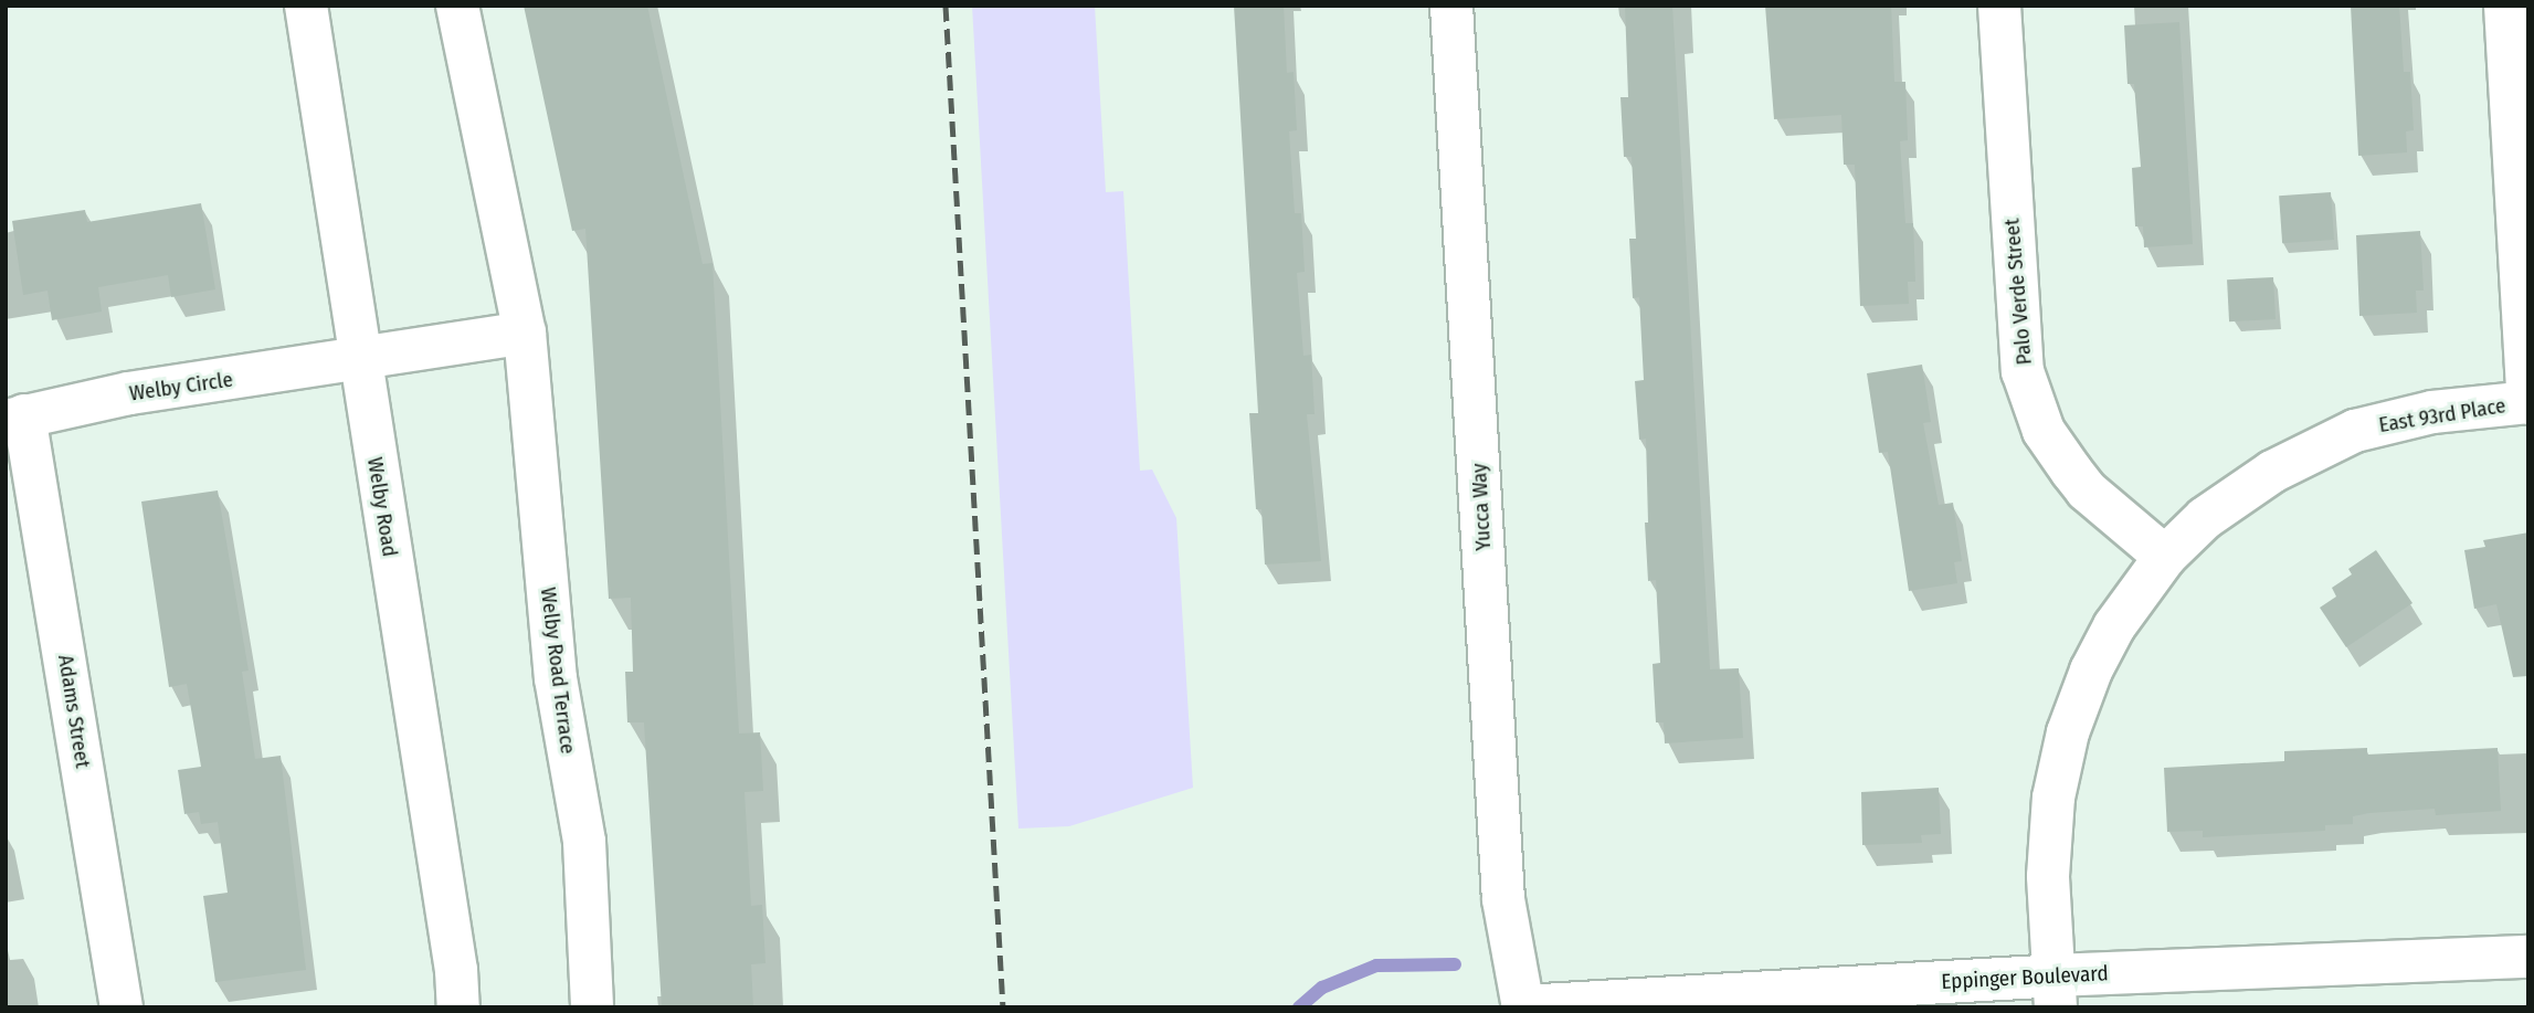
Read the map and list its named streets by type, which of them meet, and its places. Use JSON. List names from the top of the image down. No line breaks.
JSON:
{"streets":{"street":["Palo Verde Street","Welby Circle","East 93rd Place","Welby Road","Yucca Way","Welby Road Terrace","Adams Street","Eppinger Boulevard"]},"crossings":[["Palo Verde Street","East 93rd Place"],["Welby Circle","Welby Road"],["Welby Circle","Adams Street"],["Yucca Way","Eppinger Boulevard"]]}
